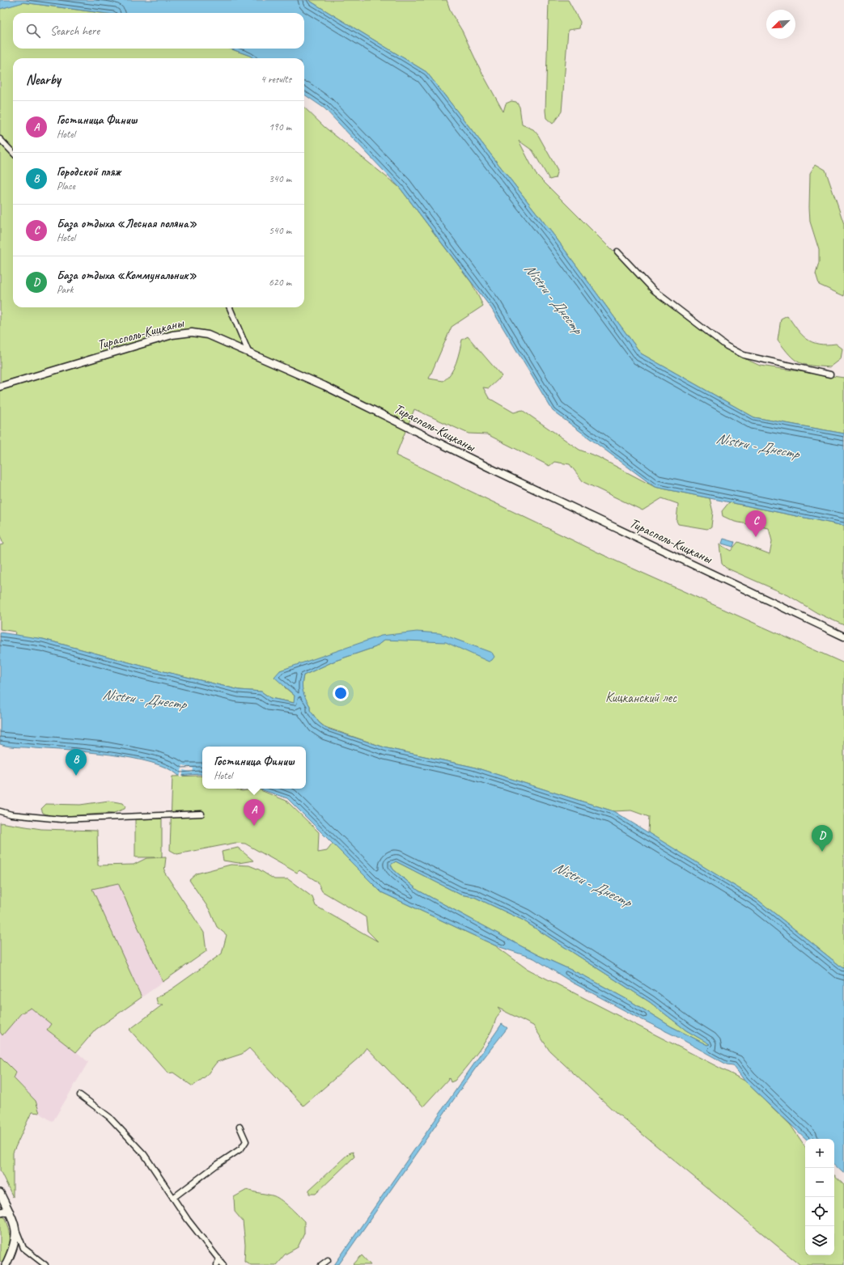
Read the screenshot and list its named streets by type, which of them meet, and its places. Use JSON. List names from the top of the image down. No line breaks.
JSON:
{"streets":{"street":["Тирасполь-Кицканы"]},"water":["Nistru - Днестр"],"parks":["Кицканский лес"],"north":"bottom left","page":{"search":"Search here","heading":["Nearby","4 results"],"list":[{"mark":"A","name":"Гостиница Финиш","note":"Hotel","value":"190 m"},{"mark":"B","name":"Городской пляж","note":"Place","value":"340 m"},{"mark":"C","name":"База отдыха «Лесная поляна»","note":"Hotel","value":"540 m"},{"mark":"D","name":"База отдыха «Коммунальник»","note":"Park","value":"620 m"}],"pins":["C","B","A","D"],"popup":["Гостиница Финиш","Hotel"],"map_buttons":["+","−"]}}
